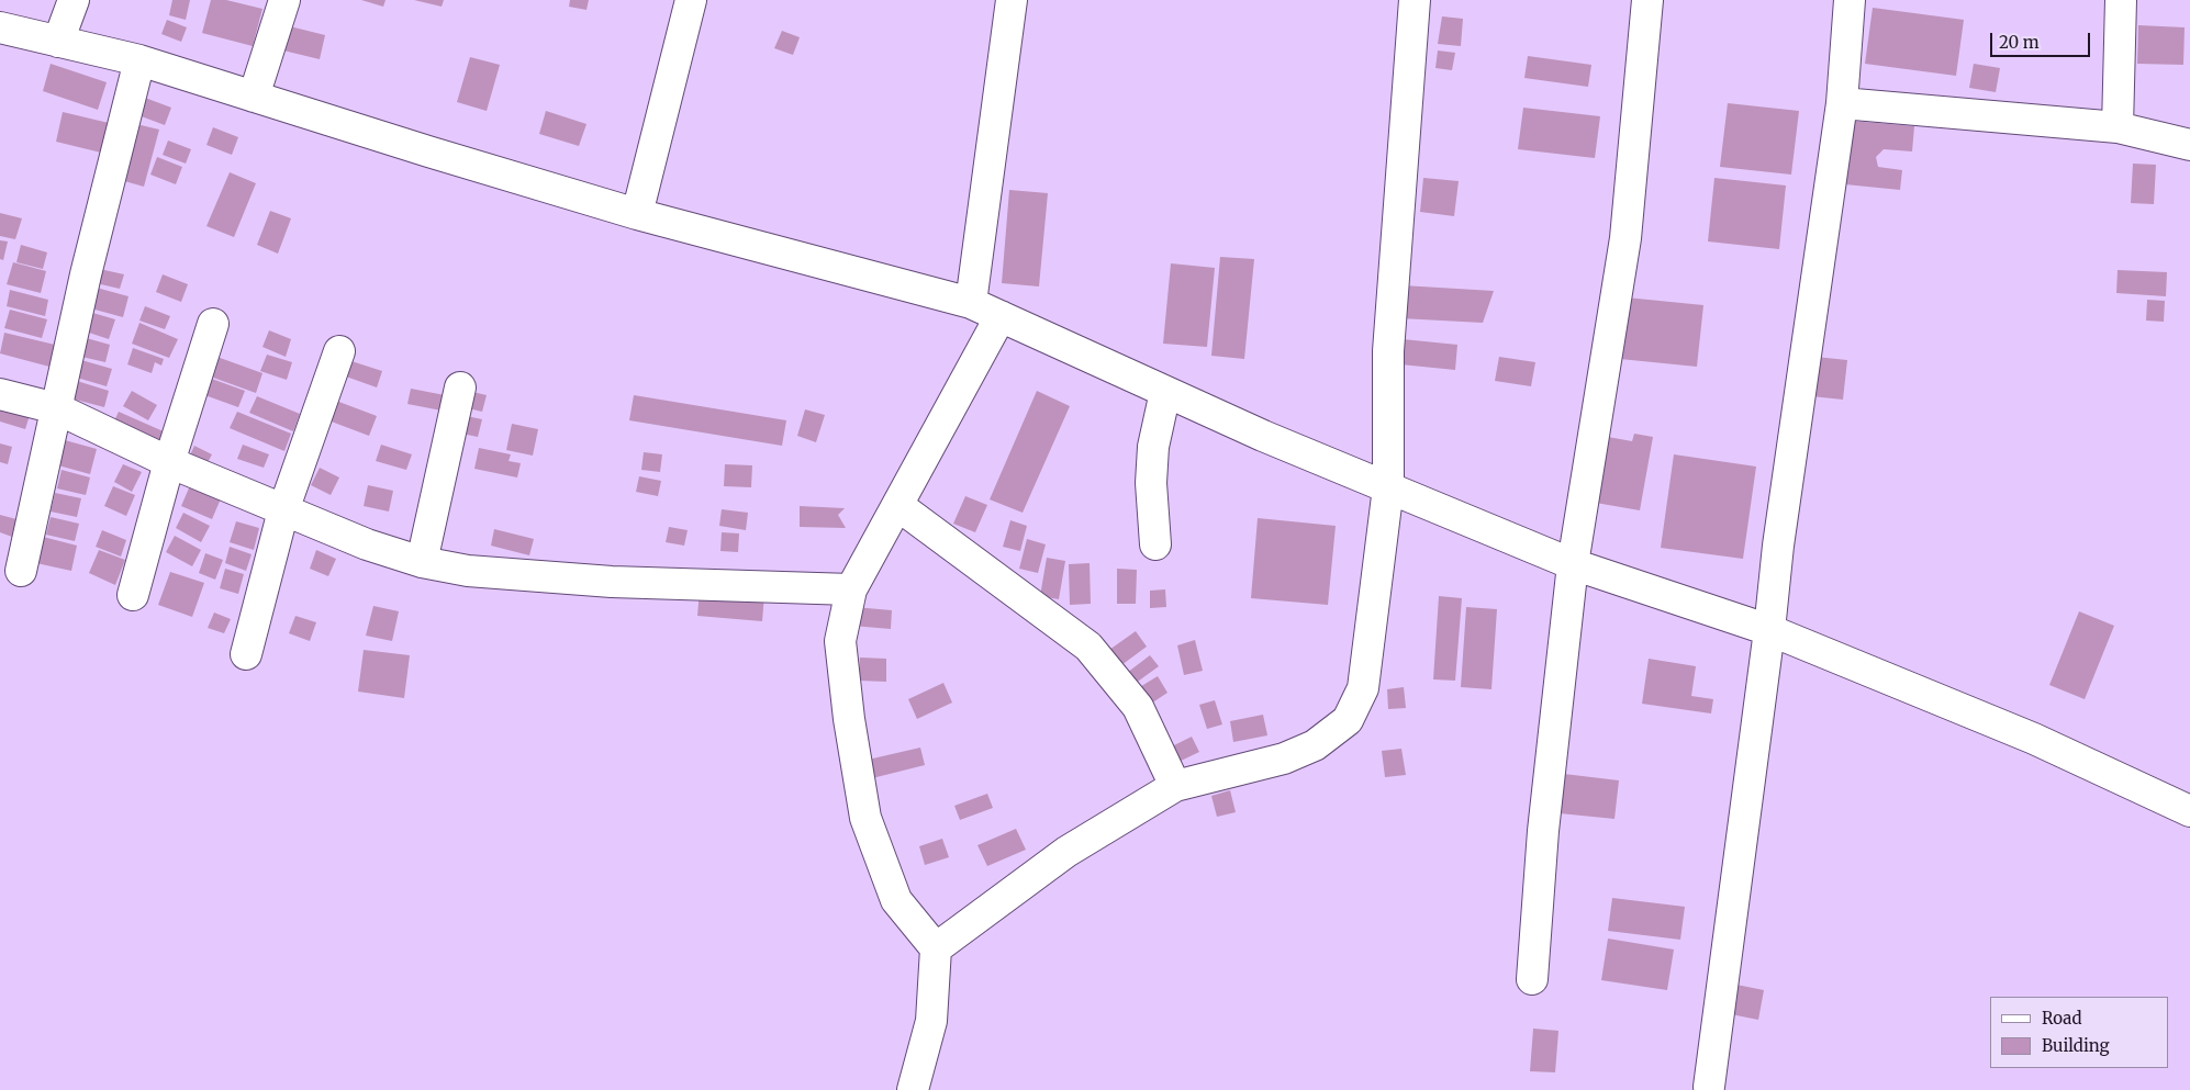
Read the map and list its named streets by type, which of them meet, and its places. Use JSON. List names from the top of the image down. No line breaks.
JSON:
{"legend":["Road","Building"],"scale_bar":"20 m"}
